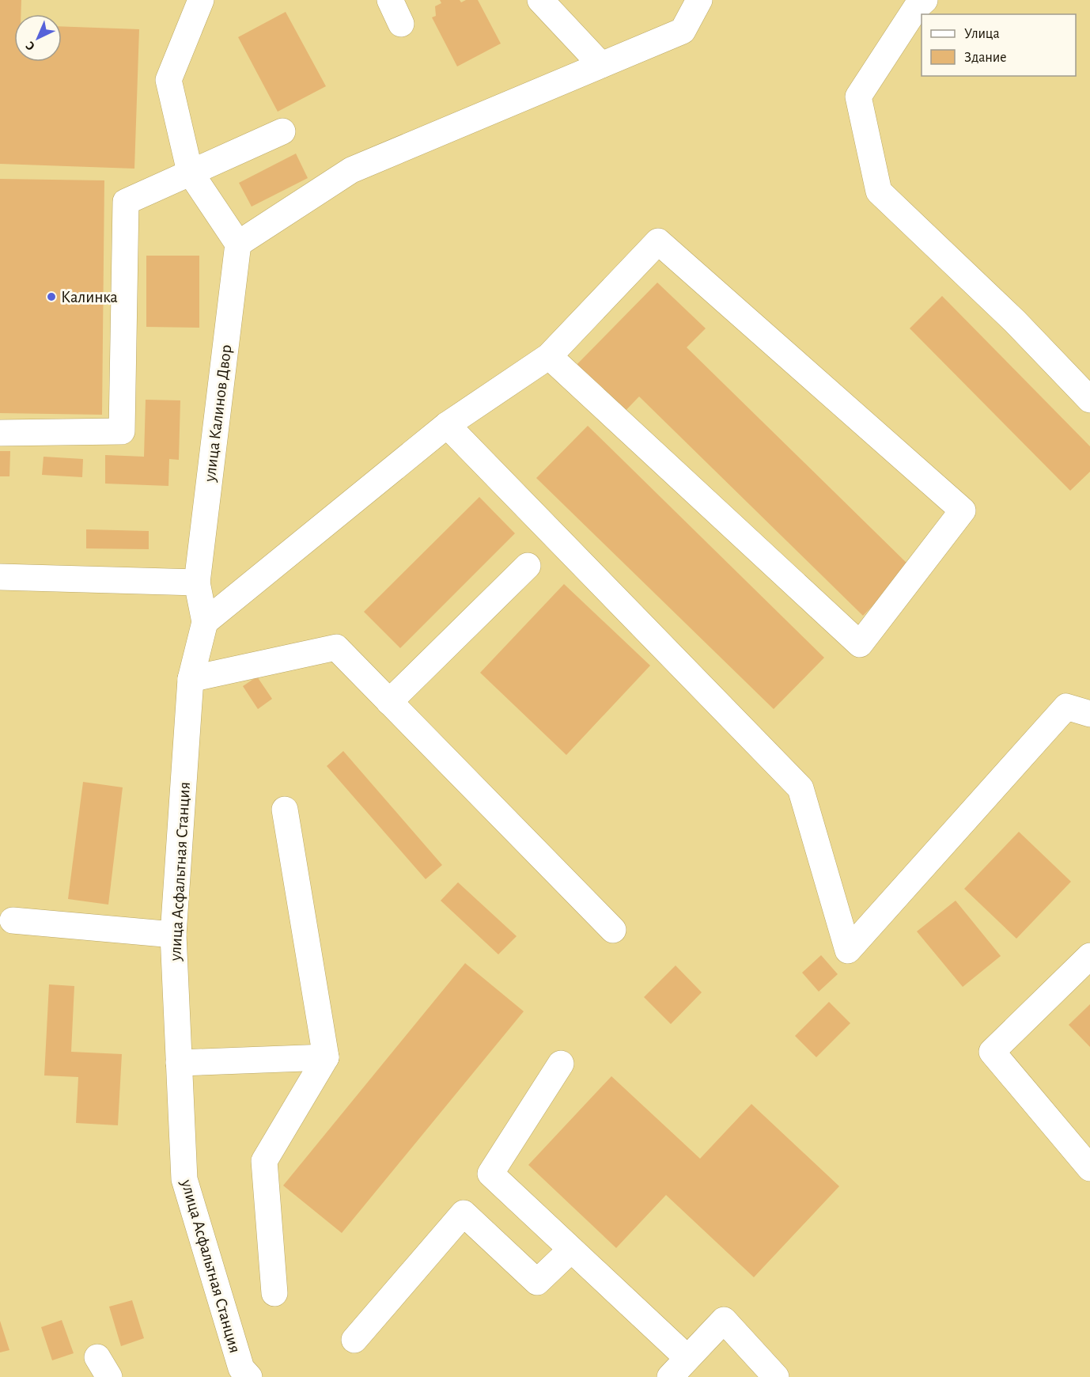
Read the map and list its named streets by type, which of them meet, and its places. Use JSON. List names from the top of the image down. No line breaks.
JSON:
{"streets":{"street":["улица Калинов Двор","улица Асфальтная Станция"]},"crossings":[["улица Калинов Двор","улица Асфальтная Станция"]],"places":["Калинка"],"legend":["Улица","Здание"],"north":"bottom left"}
